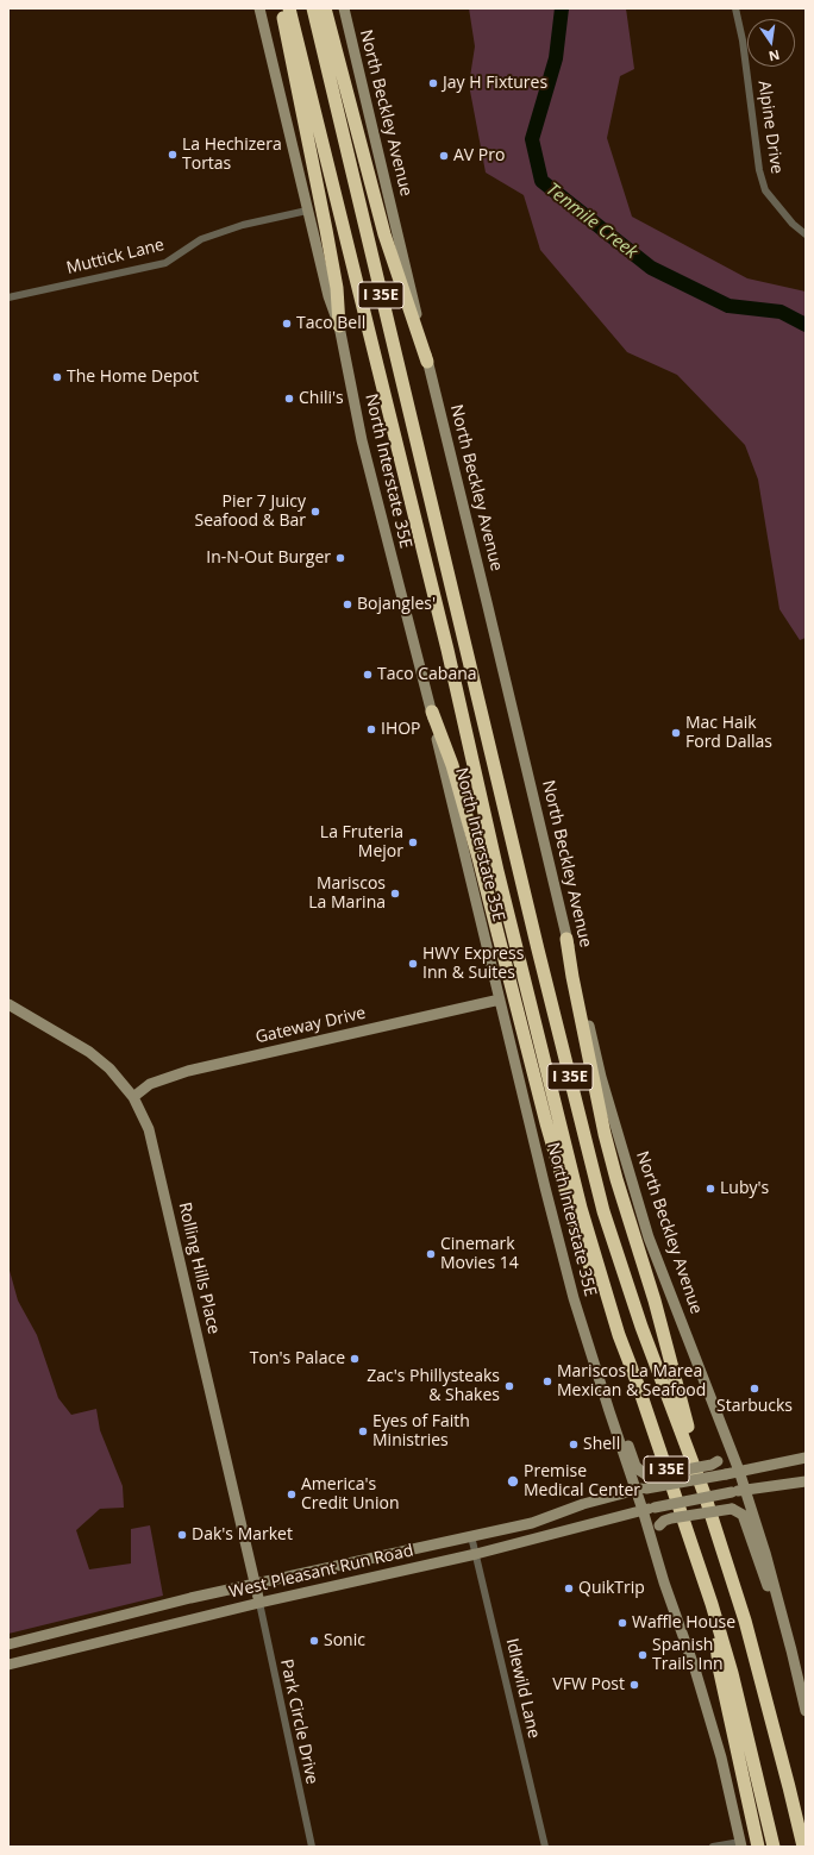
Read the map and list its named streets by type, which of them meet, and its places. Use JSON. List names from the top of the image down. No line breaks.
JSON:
{"streets":{"highway":["I 35E"],"main road":["North Beckley Avenue","North Interstate 35E","Gateway Drive","Rolling Hills Place","West Pleasant Run Road"],"street":["Alpine Drive","Muttick Lane","Idlewild Lane","Park Circle Drive"]},"crossings":[["North Beckley Avenue","West Pleasant Run Road"],["Muttick Lane","North Interstate 35E"],["North Interstate 35E","Gateway Drive"],["North Interstate 35E","West Pleasant Run Road"],["Gateway Drive","Rolling Hills Place"],["Rolling Hills Place","West Pleasant Run Road"],["Rolling Hills Place","Park Circle Drive"],["West Pleasant Run Road","Idlewild Lane"],["West Pleasant Run Road","Park Circle Drive"]],"water":["Tenmile Creek"],"places":["Jay H Fixtures","La Hechizera Tortas","AV Pro","Taco Bell","The Home Depot","Chili's","Pier 7 Juicy Seafood & Bar","In-N-Out Burger","Bojangles'","Taco Cabana","IHOP","Mac Haik Ford Dallas","La Fruteria Mejor","Mariscos La Marina","HWY Express Inn & Suites","Luby's","Cinemark Movies 14","Ton's Palace","Mariscos La Marea Mexican & Seafood","Zac's Phillysteaks & Shakes","Starbucks","Eyes of Faith Ministries","Shell","Premise Medical Center","America's Credit Union","Dak's Market","QuikTrip","Waffle House","Sonic","Spanish Trails Inn","VFW Post"],"north":"bottom"}
